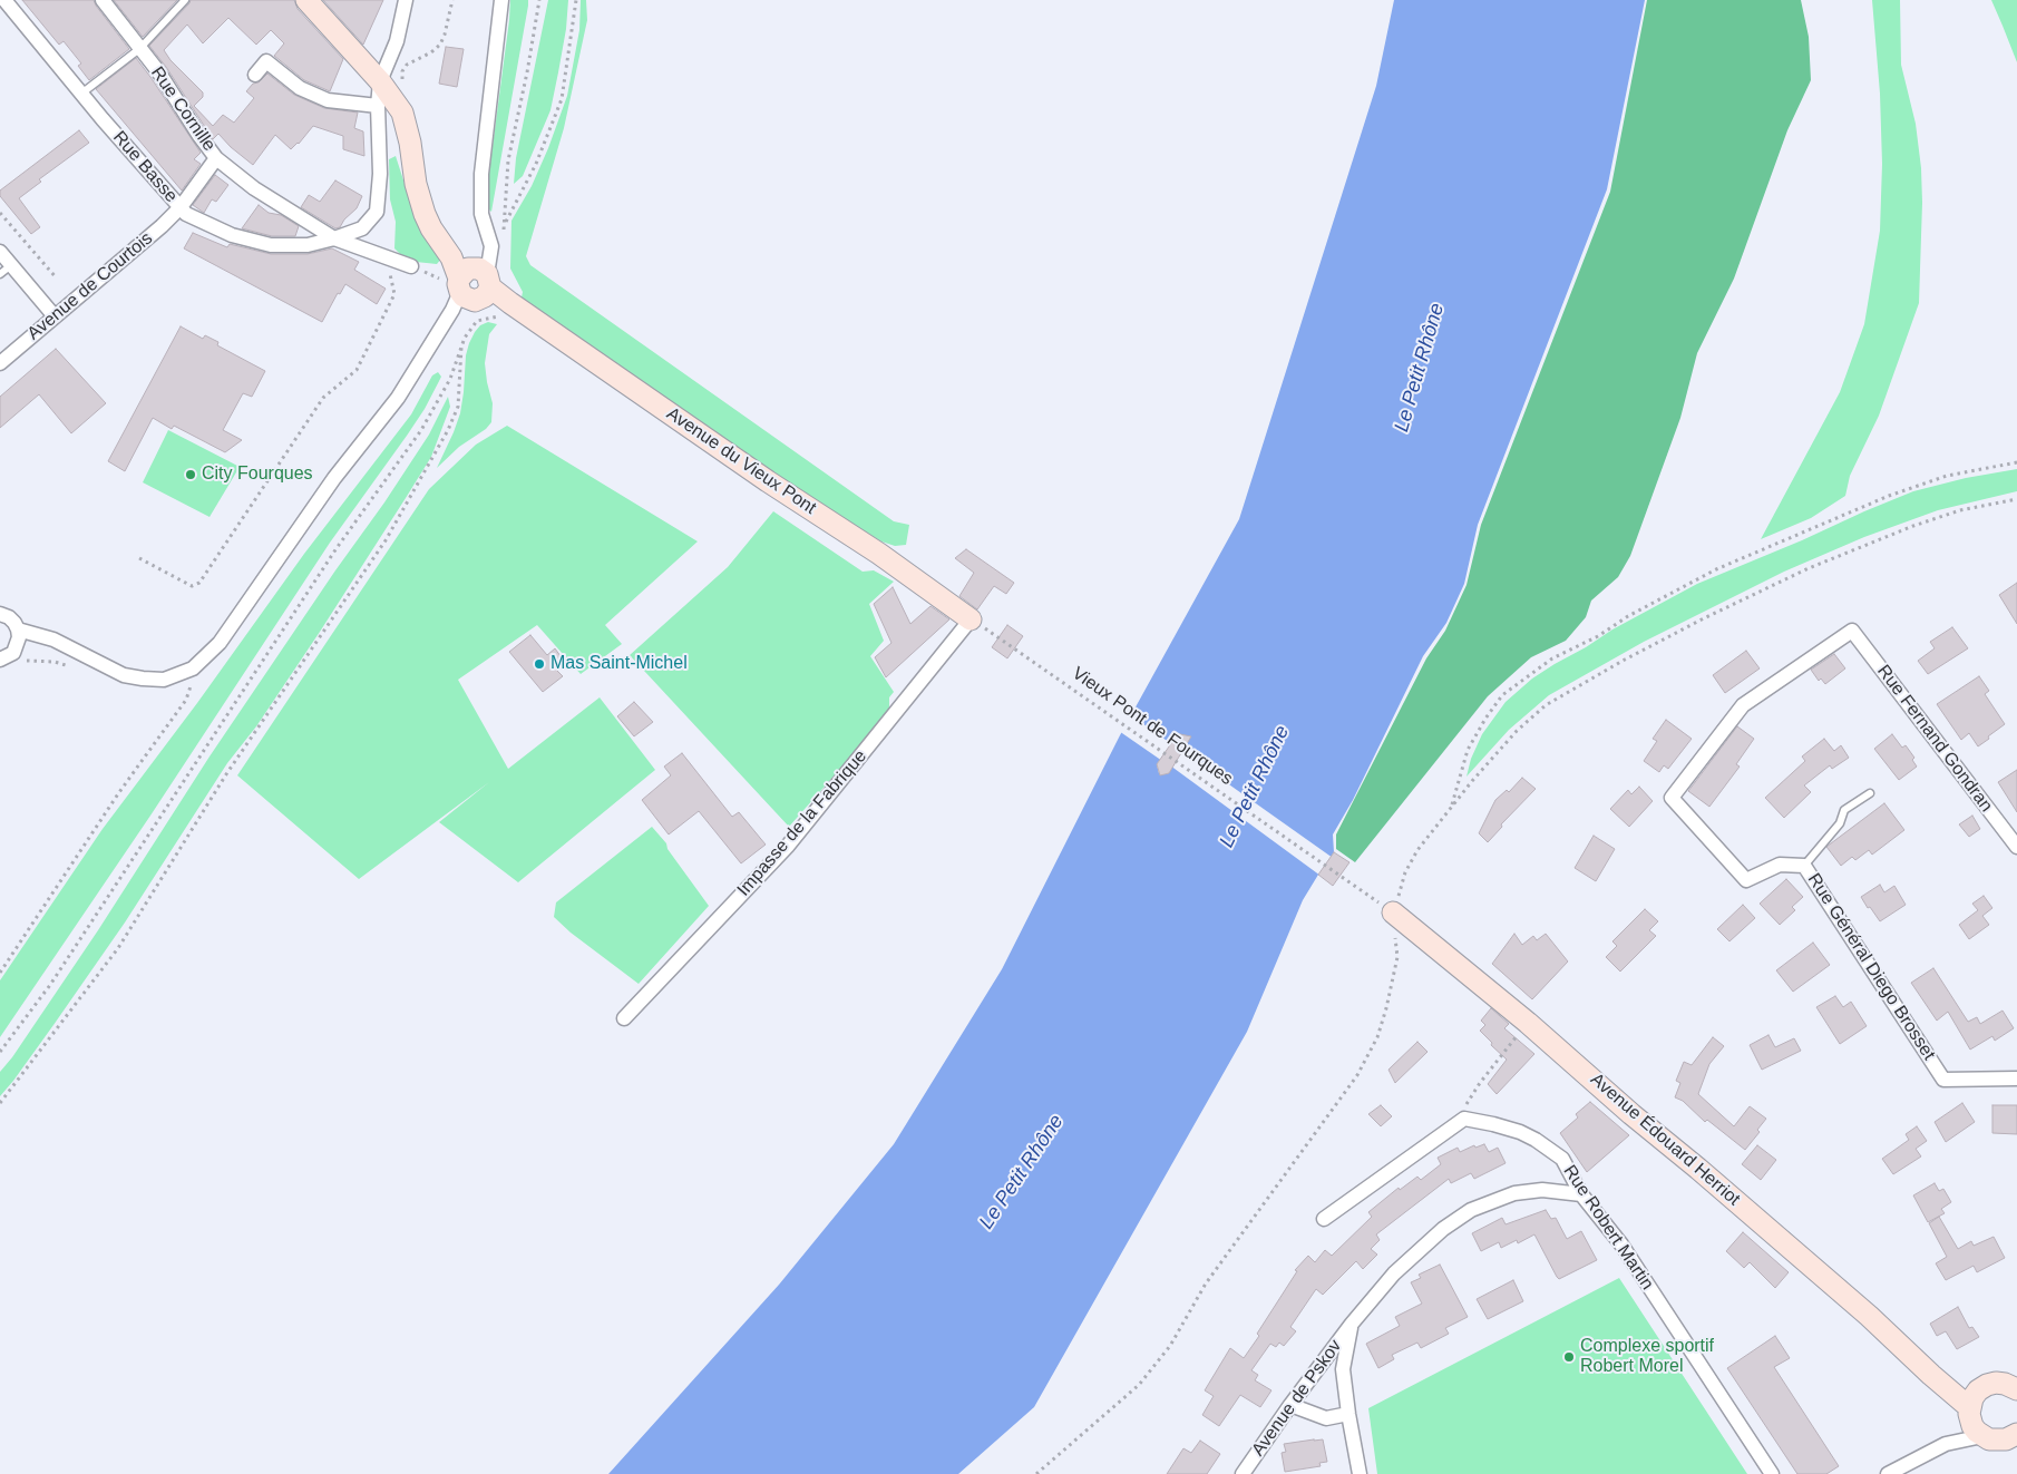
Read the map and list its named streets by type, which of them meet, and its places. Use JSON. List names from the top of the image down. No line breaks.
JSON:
{"streets":{"street":["Rue Cornille","Rue Basse","Avenue de Courtois","Avenue du Vieux Pont","Rue Fernand Gondran","Impasse de la Fabrique","Rue Général Diego Brosset","Avenue Édouard Herriot","Rue Robert Martin","Avenue de Pskov"],"path":["Vieux Pont de Fourques"]},"crossings":[["Rue Cornille","Rue Basse"],["Rue Cornille","Avenue de Courtois"],["Rue Basse","Avenue de Courtois"],["Rue Basse","Avenue du Vieux Pont"],["Avenue du Vieux Pont","Impasse de la Fabrique"],["Rue Fernand Gondran","Rue Général Diego Brosset"],["Rue Robert Martin","Avenue de Pskov"]],"water":["Le Petit Rhône"],"places":["City Fourques","Mas Saint-Michel","Complexe sportif Robert Morel"]}
